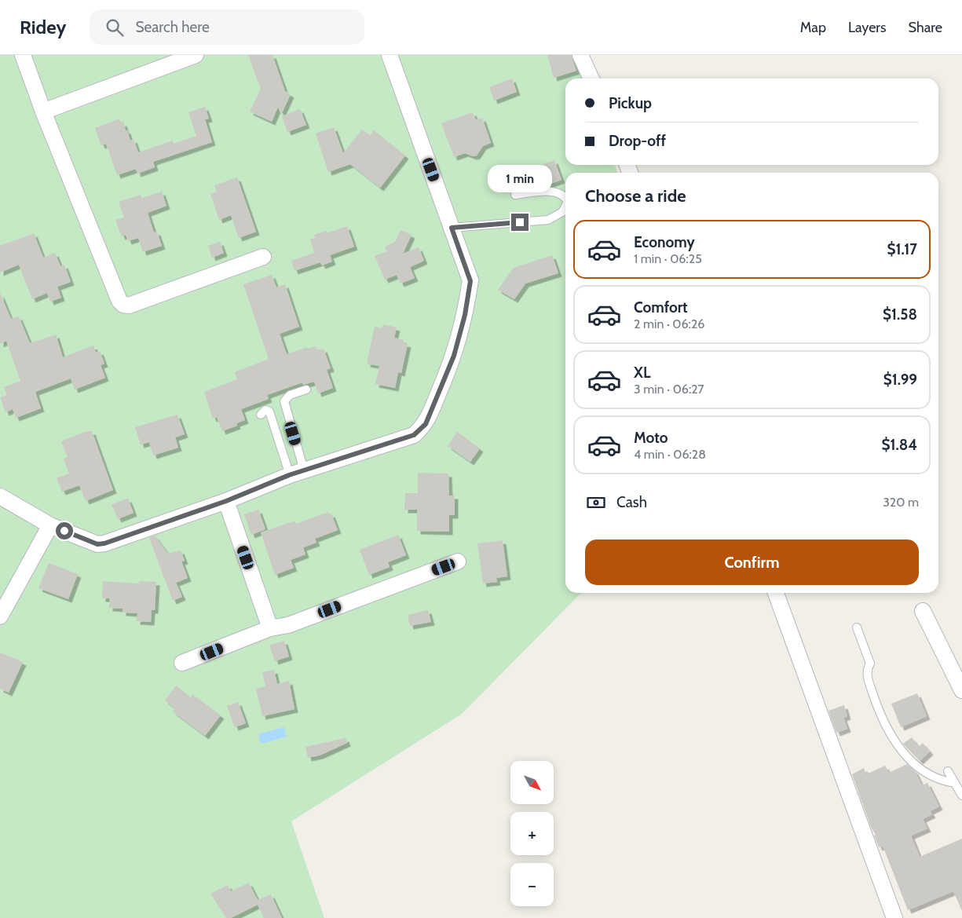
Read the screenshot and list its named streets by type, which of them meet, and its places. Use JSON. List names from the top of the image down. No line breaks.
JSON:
{"north":"bottom right","page":{"header":"Ridey","search":"Search here","nav":["Map","Layers","Share"],"banner":["Pickup","Drop-off"],"bubble":"1 min","heading":"Choose a ride","list":[{"name":"Economy","note":"1 min · 06:25","value":"$1.17"},{"name":"Comfort","note":"2 min · 06:26","value":"$1.58"},{"name":"XL","note":"3 min · 06:27","value":"$1.99"},{"name":"Moto","note":"4 min · 06:28","value":"$1.84"}],"pay":["Cash","320 m"],"buttons":"Confirm","map_buttons":["+","−"]}}
